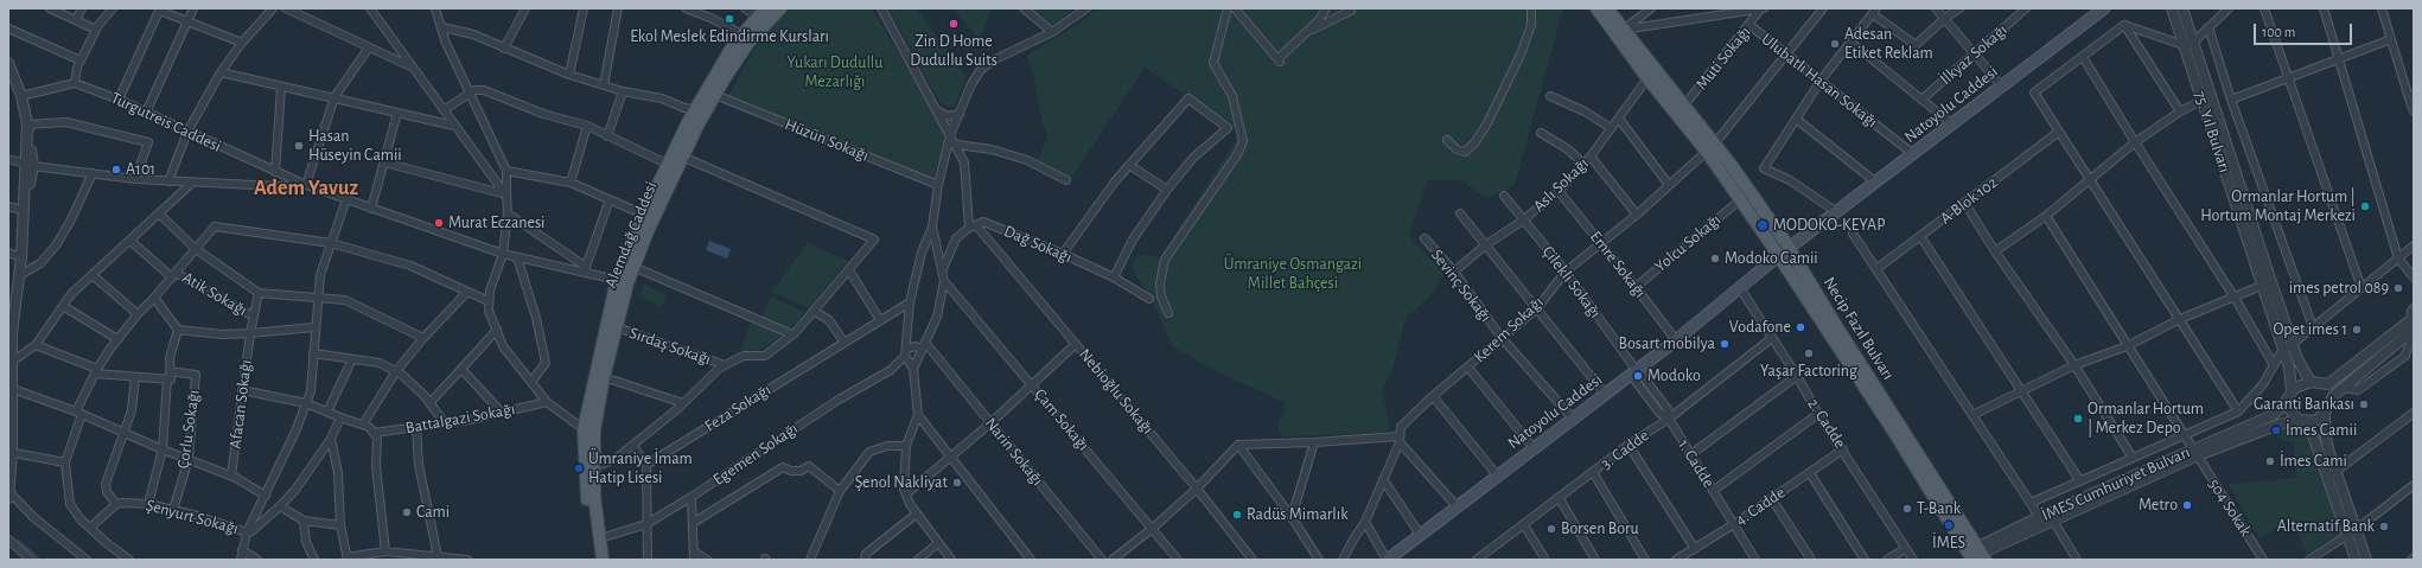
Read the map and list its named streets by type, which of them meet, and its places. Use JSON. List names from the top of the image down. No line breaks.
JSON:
{"streets":{"main road":["Natoyolu Caddesi","Alemdağ Caddesi","Necip Fazıl Bulvarı"],"street":["İlkyaz Sokağı","Muti Sokağı","Ulubatlı Hasan Sokağı","Turgutreis Caddesi","75. Yıl Bulvarı","Hüzün Sokağı","Aslı Sokağı","A-Blok 102","Yolcu Sokağı","Dağ Sokağı","Emre Sokağı","Çilekli Sokağı","Sevinç Sokağı","Atik Sokağı","Kerem Sokağı","Sırdaş Sokağı","Nebioğlu Sokağı","Afacan Sokağı","Feza Sokağı","Battalgazi Sokağı","Çam Sokağı","2. Cadde","Çorlu Sokağı","3. Cadde","Narin Sokağı","Egemen Sokağı","1. Cadde","İMES Cumhuriyet Bulvarı","4. Cadde","504 Sokak","Şenyurt Sokağı"]},"crossings":[["Muti Sokağı","Ulubatlı Hasan Sokağı"],["Muti Sokağı","Necip Fazıl Bulvarı"],["Ulubatlı Hasan Sokağı","Natoyolu Caddesi"],["Ulubatlı Hasan Sokağı","Kerem Sokağı"],["Natoyolu Caddesi","Emre Sokağı"],["Natoyolu Caddesi","Çilekli Sokağı"],["Natoyolu Caddesi","Sevinç Sokağı"],["Natoyolu Caddesi","Necip Fazıl Bulvarı"],["Natoyolu Caddesi","2. Cadde"],["Turgutreis Caddesi","Alemdağ Caddesi"],["75. Yıl Bulvarı","İMES Cumhuriyet Bulvarı"],["Hüzün Sokağı","Alemdağ Caddesi"],["Aslı Sokağı","Emre Sokağı"],["Aslı Sokağı","Çilekli Sokağı"],["Aslı Sokağı","Sevinç Sokağı"],["Aslı Sokağı","Necip Fazıl Bulvarı"],["Alemdağ Caddesi","Sırdaş Sokağı"],["Alemdağ Caddesi","Egemen Sokağı"],["Yolcu Sokağı","Emre Sokağı"],["Yolcu Sokağı","Necip Fazıl Bulvarı"],["Dağ Sokağı","Nebioğlu Sokağı"],["Emre Sokağı","Kerem Sokağı"],["Çilekli Sokağı","Kerem Sokağı"],["Çilekli Sokağı","3. Cadde"],["Çilekli Sokağı","1. Cadde"],["Sevinç Sokağı","Kerem Sokağı"],["Atik Sokağı","Afacan Sokağı"],["Necip Fazıl Bulvarı","Kerem Sokağı"],["Necip Fazıl Bulvarı","İMES Cumhuriyet Bulvarı"],["2. Cadde","3. Cadde"],["2. Cadde","4. Cadde"],["Çorlu Sokağı","Şenyurt Sokağı"],["3. Cadde","1. Cadde"],["1. Cadde","4. Cadde"],["İMES Cumhuriyet Bulvarı","504 Sokak"]],"districts":["Adem Yavuz"],"parks":["Yukarı Dudullu Mezarlığı","Ümraniye Osmangazi Millet Bahçesi"],"places":["Ekol Meslek Edindirme Kursları","Zin D Home Dudullu Suits","Adesan Etiket Reklam","Hasan Hüseyin Camii","A101","Ormanlar Hortum | Hortum Montaj Merkezi","Murat Eczanesi","MODOKO-KEYAP","Modoko Camii","imes petrol 089","Vodafone","Opet imes 1","Bosart mobilya","Yaşar Factoring","Modoko","Garanti Bankası","Ormanlar Hortum | Merkez Depo","İmes Camii","İmes Cami","Ümraniye İmam Hatip Lisesi","Şenol Nakliyat","Metro","T-Bank","Cami","Radüs Mimarlık","İMES","Alternatif Bank","Borsen Boru"],"scale_bar":"100 m"}
